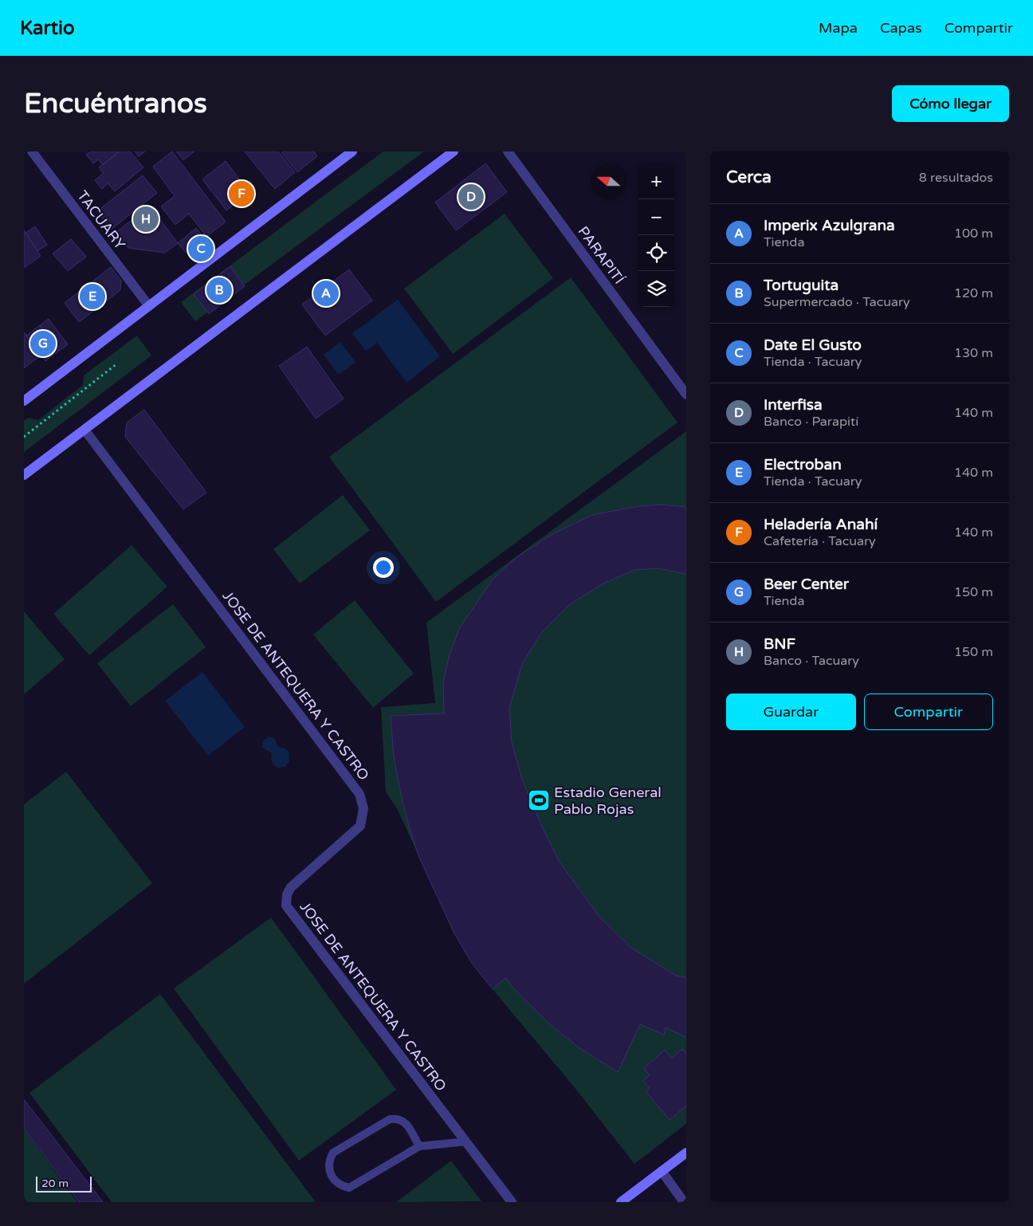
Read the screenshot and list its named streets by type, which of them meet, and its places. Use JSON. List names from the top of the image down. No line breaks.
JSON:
{"streets":{"street":["TACUARY","PARAPITÍ","JOSE DE ANTEQUERA Y CASTRO"]},"places":{"sports":["Estadio General Pablo Rojas"]},"scale_bar":"20 m","north":"left","page":{"header":"Kartio","nav":["Mapa","Capas","Compartir"],"buttons":["Cómo llegar",["Guardar","Compartir"]],"title":"Encuéntranos","heading":["Cerca","8 resultados"],"map_buttons":["+","−"],"pins":["F","D","H","C","B","A","E","G"],"list":[{"mark":"A","name":"Imperix Azulgrana","note":"Tienda","value":"100 m"},{"mark":"B","name":"Tortuguita","note":"Supermercado · Tacuary","value":"120 m"},{"mark":"C","name":"Date El Gusto","note":"Tienda · Tacuary","value":"130 m"},{"mark":"D","name":"Interfisa","note":"Banco · Parapití","value":"140 m"},{"mark":"E","name":"Electroban","note":"Tienda · Tacuary","value":"140 m"},{"mark":"F","name":"Heladería Anahí","note":"Cafetería · Tacuary","value":"140 m"},{"mark":"G","name":"Beer Center","note":"Tienda","value":"150 m"},{"mark":"H","name":"BNF","note":"Banco · Tacuary","value":"150 m"}],"scale":"20 m"}}
